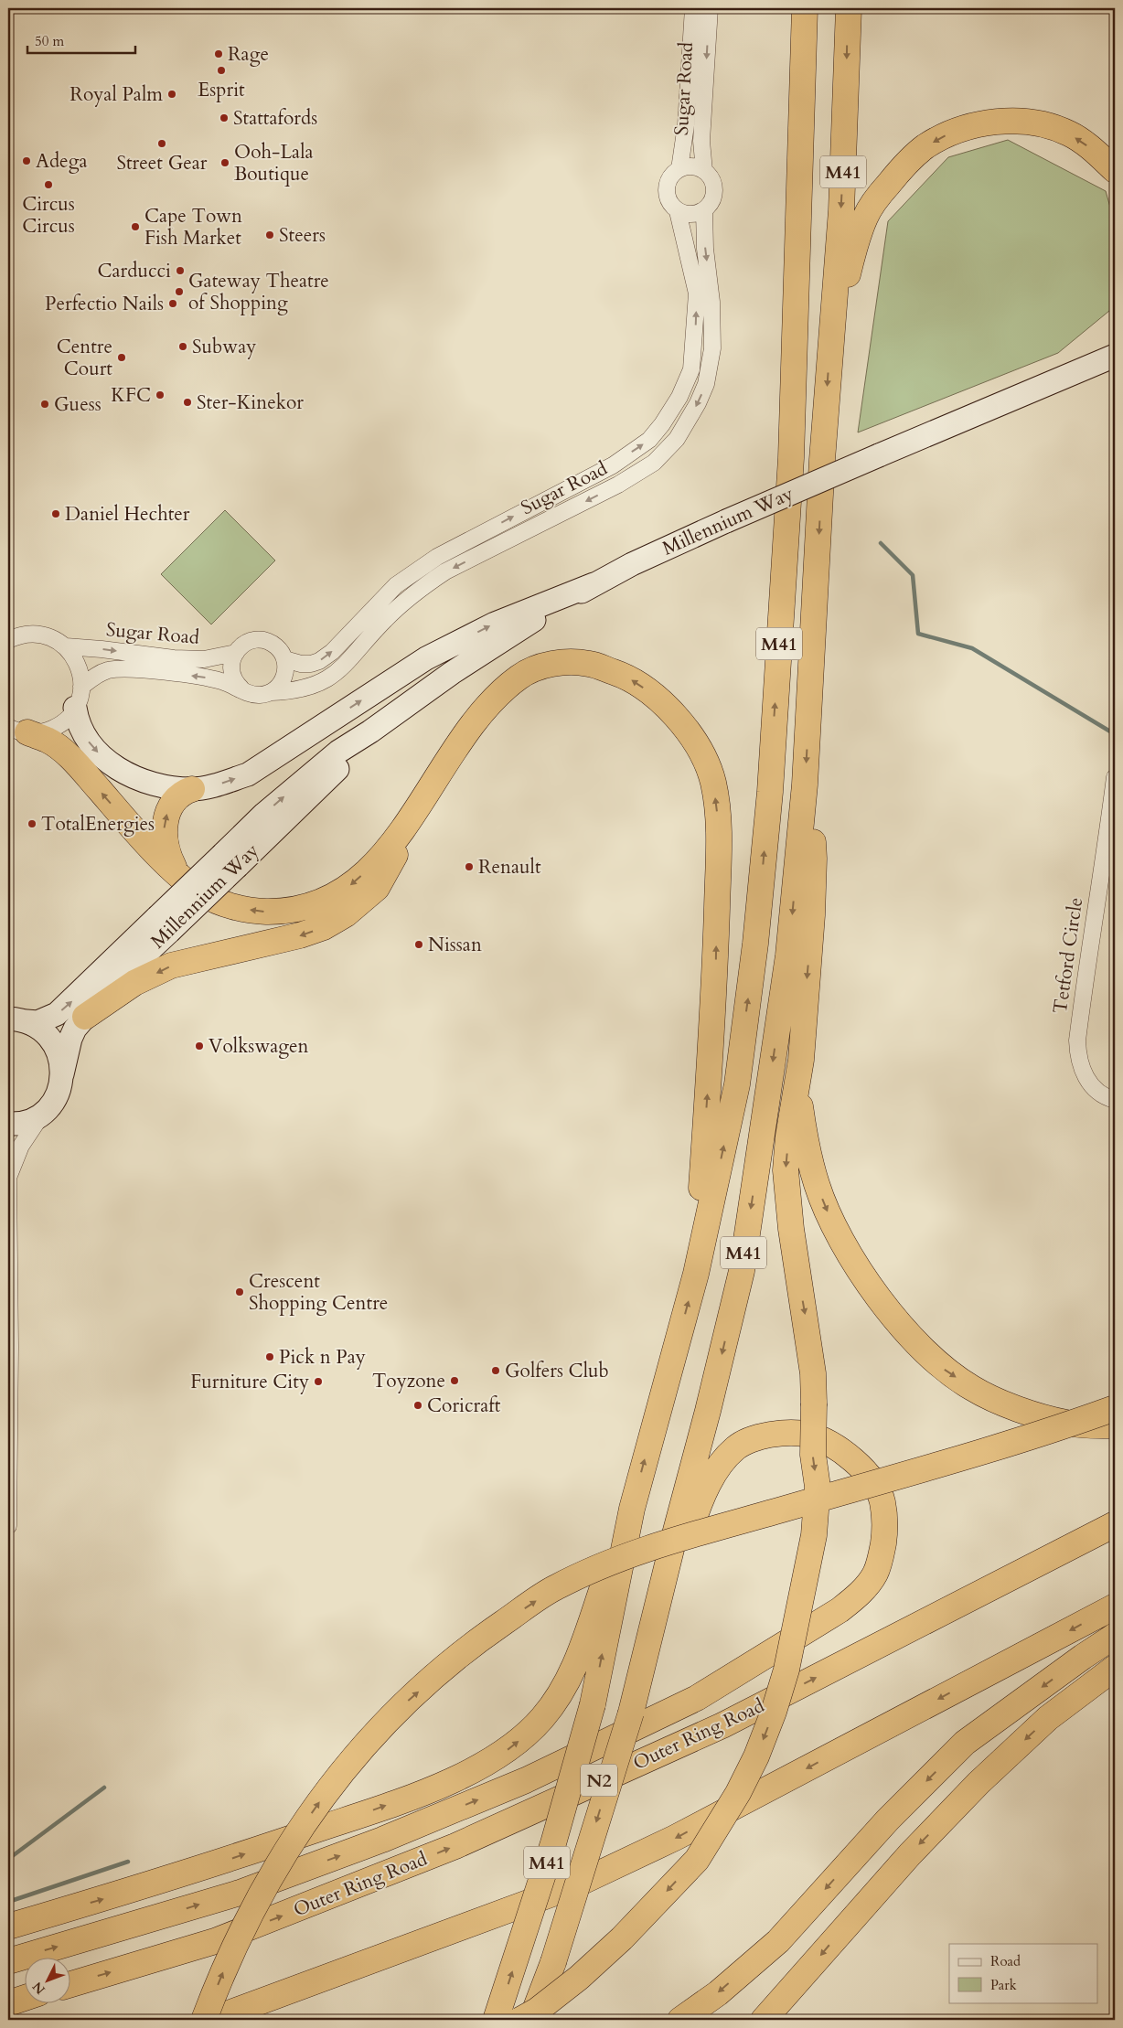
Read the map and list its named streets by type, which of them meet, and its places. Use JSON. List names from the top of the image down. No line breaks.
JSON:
{"streets":{"highway":["M41","Outer Ring Road","N2"],"street":["Sugar Road","Millennium Way","Tetford Circle"]},"places":["Rage","Esprit","Royal Palm","Stattafords","Street Gear","Adega","Ooh-Lala Boutique","Circus Circus","Cape Town Fish Market","Steers","Carducci","Gateway Theatre of Shopping","Perfectio Nails","Subway","Centre Court","KFC","Ster-Kinekor","Guess","Daniel Hechter","TotalEnergies","Renault","Nissan","Volkswagen","Crescent Shopping Centre","Pick n Pay","Golfers Club","Toyzone","Furniture City","Coricraft"],"legend":["Road","Park"],"scale_bar":"50 m","north":"bottom left"}
